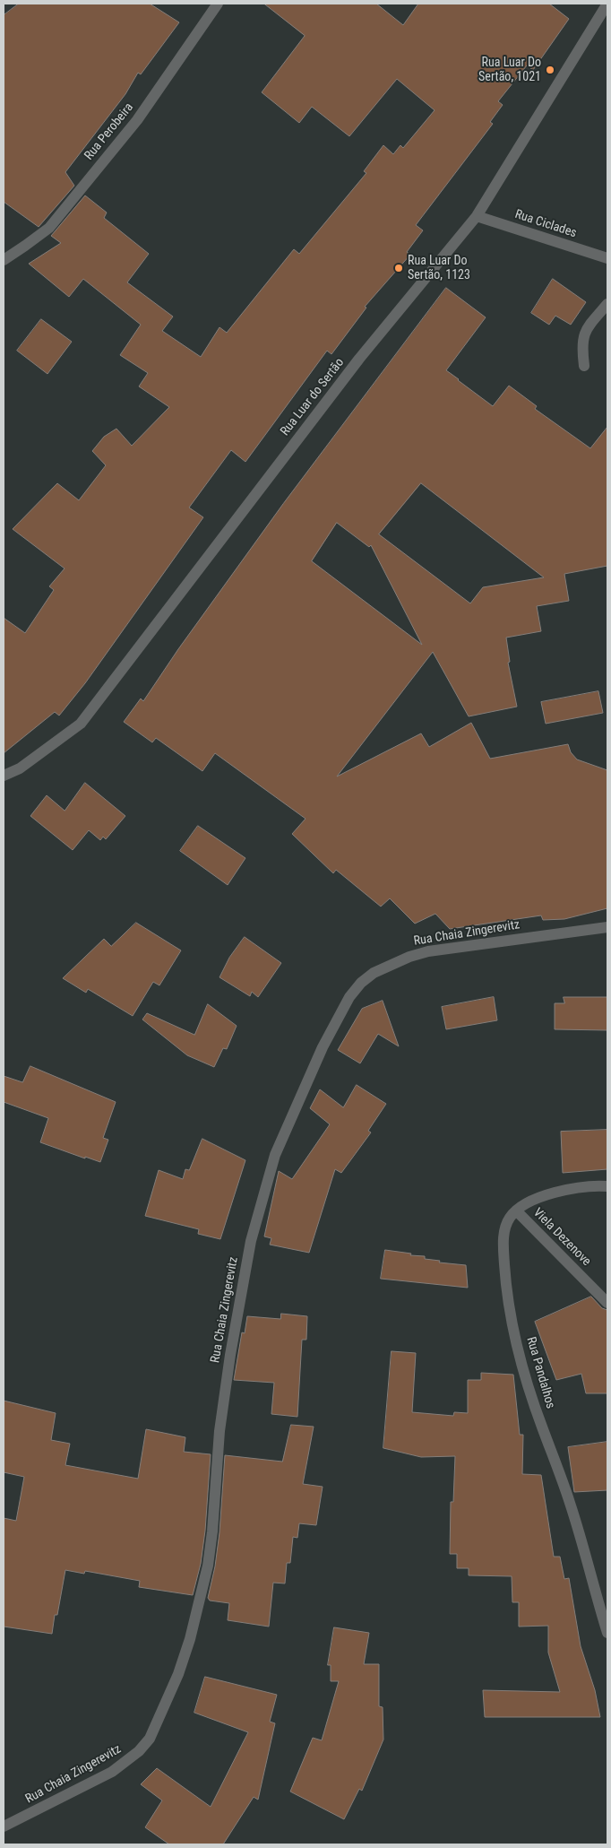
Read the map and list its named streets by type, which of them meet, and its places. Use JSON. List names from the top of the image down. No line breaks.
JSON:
{"streets":{"street":["Rua Perobeira","Rua Ciclades","Rua Luar do Sertão","Rua Chaia Zingerevitz","Viela Dezenove","Rua Pandalhos"]},"crossings":[["Rua Ciclades","Rua Luar do Sertão"],["Viela Dezenove","Rua Pandalhos"]],"places":["Rua Luar Do Sertão, 1021","Rua Luar Do Sertão, 1123"]}
